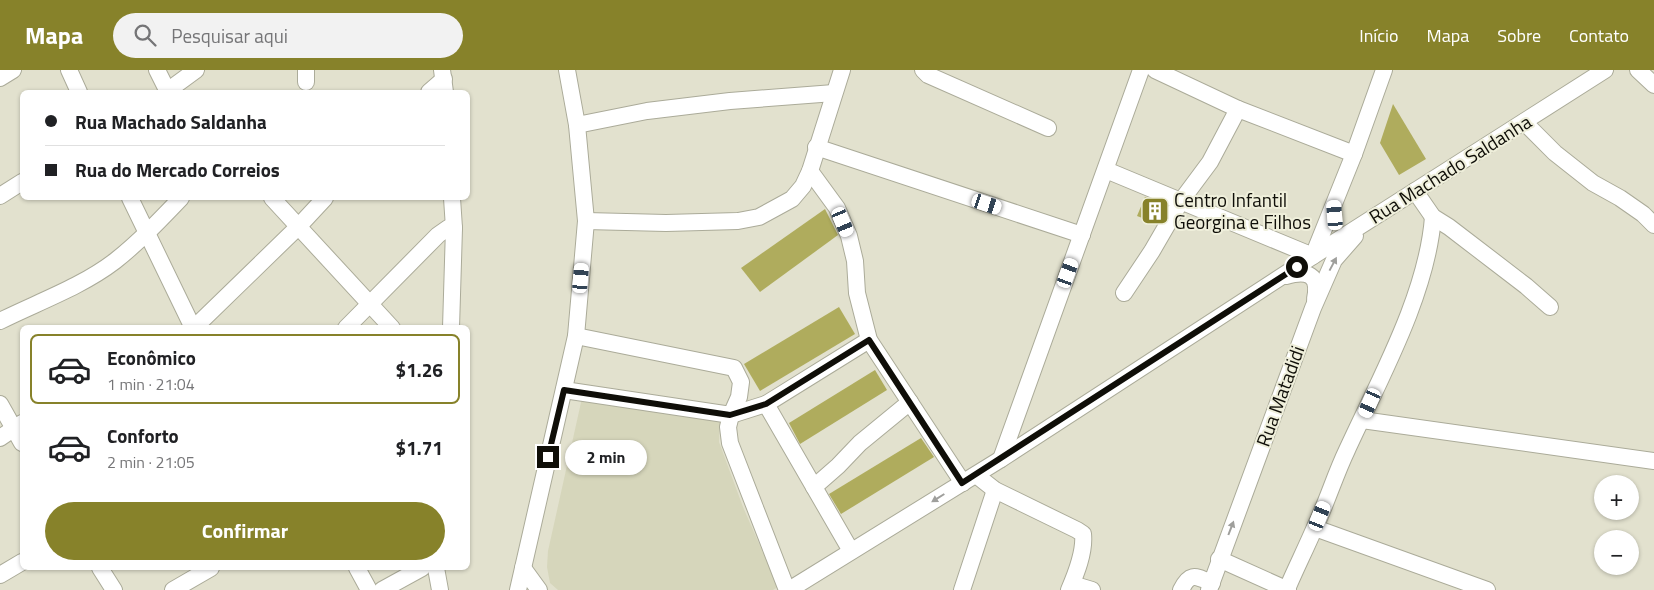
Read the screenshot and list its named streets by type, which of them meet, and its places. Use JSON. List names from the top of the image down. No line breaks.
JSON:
{"streets":{"street":["Rua Machado Saldanha","Rua Matadidi"]},"crossings":[["Rua Machado Saldanha","Rua Matadidi"]],"places":{"building":["Centro Infantil Georgina e Filhos"]},"page":{"header":"Mapa","search":"Pesquisar aqui","nav":["Início","Mapa","Sobre","Contato"],"banner":["Rua Machado Saldanha","Rua do Mercado Correios"],"list":[{"name":"Econômico","note":"1 min · 21:04","value":"$1.26"},{"name":"Conforto","note":"2 min · 21:05","value":"$1.71"}],"bubble":"2 min","map_buttons":["+","−"],"buttons":"Confirmar"}}
